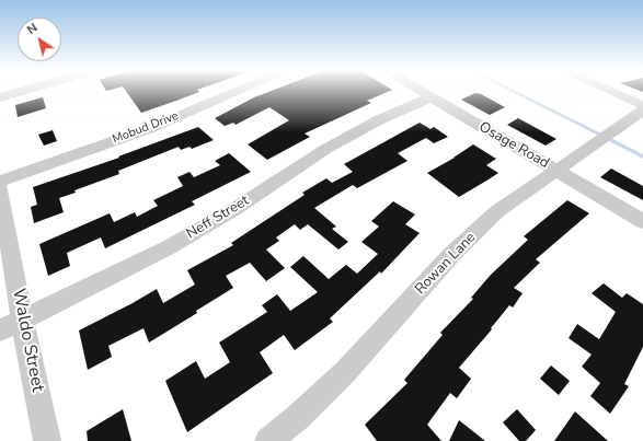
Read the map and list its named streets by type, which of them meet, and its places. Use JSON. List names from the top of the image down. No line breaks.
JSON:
{"streets":{"street":["Mobud Drive","Osage Road","Neff Street","Rowan Lane","Waldo Street"]},"crossings":[["Osage Road","Neff Street"],["Osage Road","Rowan Lane"],["Neff Street","Waldo Street"]],"north":"top left"}
